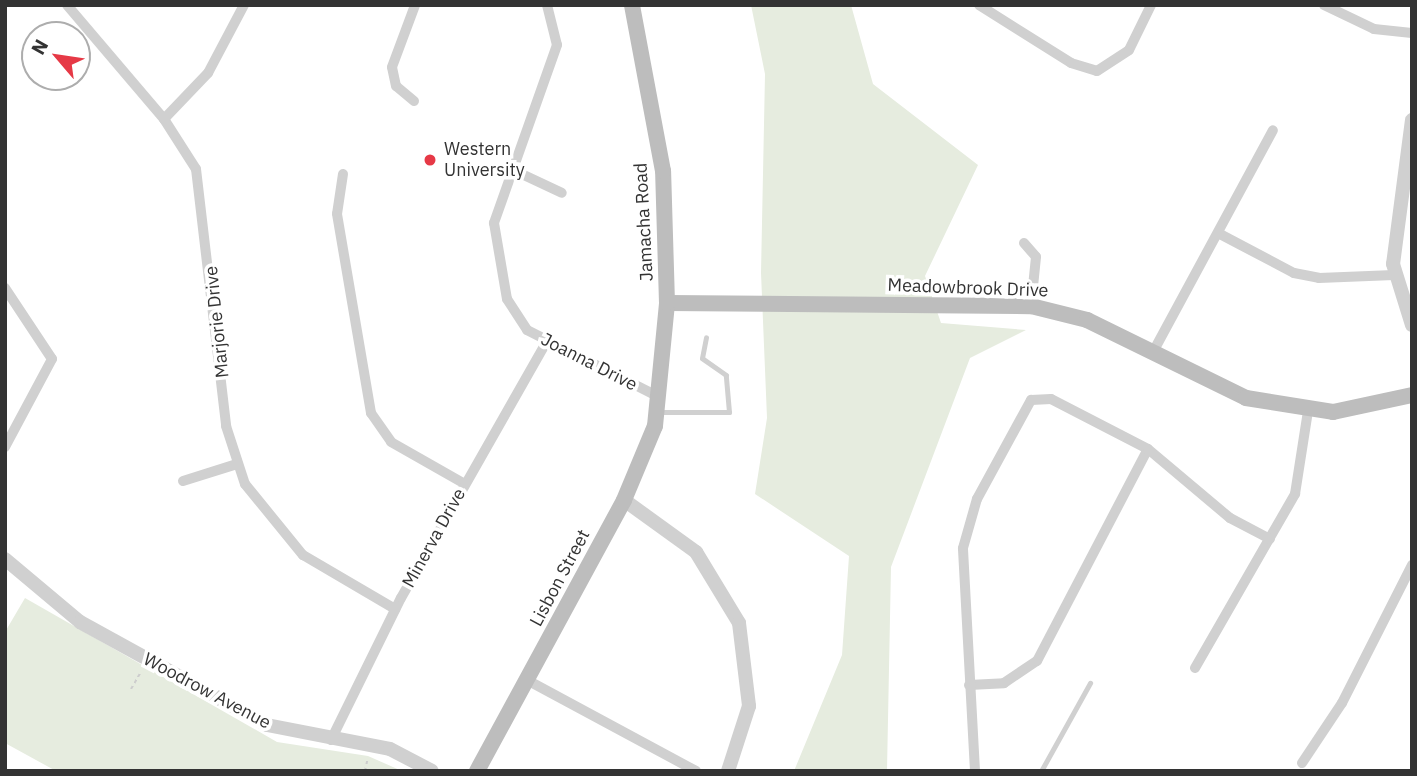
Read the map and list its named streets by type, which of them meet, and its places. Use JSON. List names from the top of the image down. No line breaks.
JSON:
{"streets":{"main road":["Jamacha Road","Meadowbrook Drive","Lisbon Street"],"street":["Marjorie Drive","Joanna Drive","Minerva Drive","Woodrow Avenue"]},"crossings":[["Jamacha Road","Meadowbrook Drive"],["Jamacha Road","Joanna Drive"],["Jamacha Road","Lisbon Street"],["Marjorie Drive","Minerva Drive"],["Joanna Drive","Minerva Drive"],["Joanna Drive","Lisbon Street"],["Minerva Drive","Woodrow Avenue"]],"places":["Western University"],"north":"top left"}
